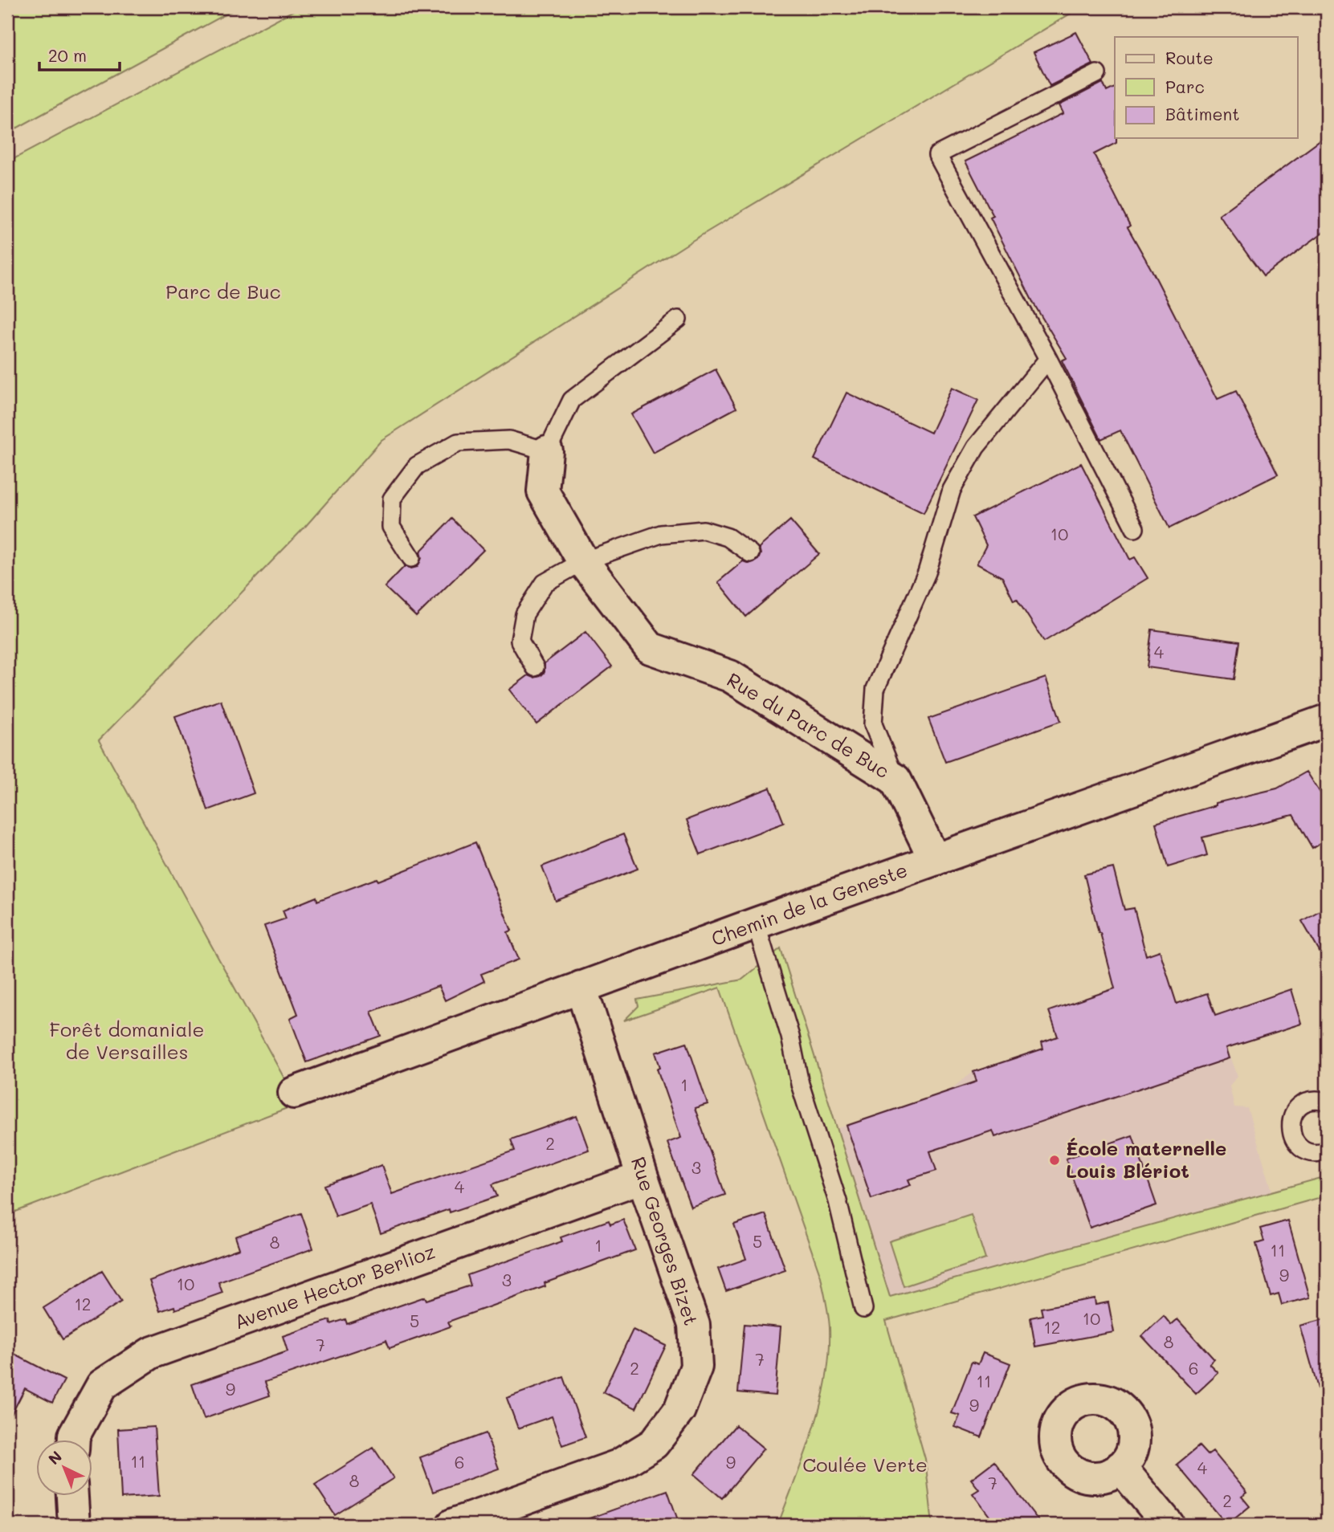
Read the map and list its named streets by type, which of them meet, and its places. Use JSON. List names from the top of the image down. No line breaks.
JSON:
{"streets":{"street":["Rue du Parc de Buc","Chemin de la Geneste","Rue Georges Bizet","Avenue Hector Berlioz"]},"crossings":[["Rue du Parc de Buc","Chemin de la Geneste"],["Chemin de la Geneste","Rue Georges Bizet"],["Rue Georges Bizet","Avenue Hector Berlioz"]],"parks":["Parc de Buc","Forêt domaniale de Versailles","Coulée Verte"],"places":["École maternelle Louis Blériot"],"house_numbers":["10","4","1","2","3","4","5","8","1","11","9","3","10","12","10","5","12","8","7","7","2","6","11","9","9","11","6","9","4","8","7","2"],"legend":["Route","Parc","Bâtiment"],"scale_bar":"20 m","north":"top left"}
